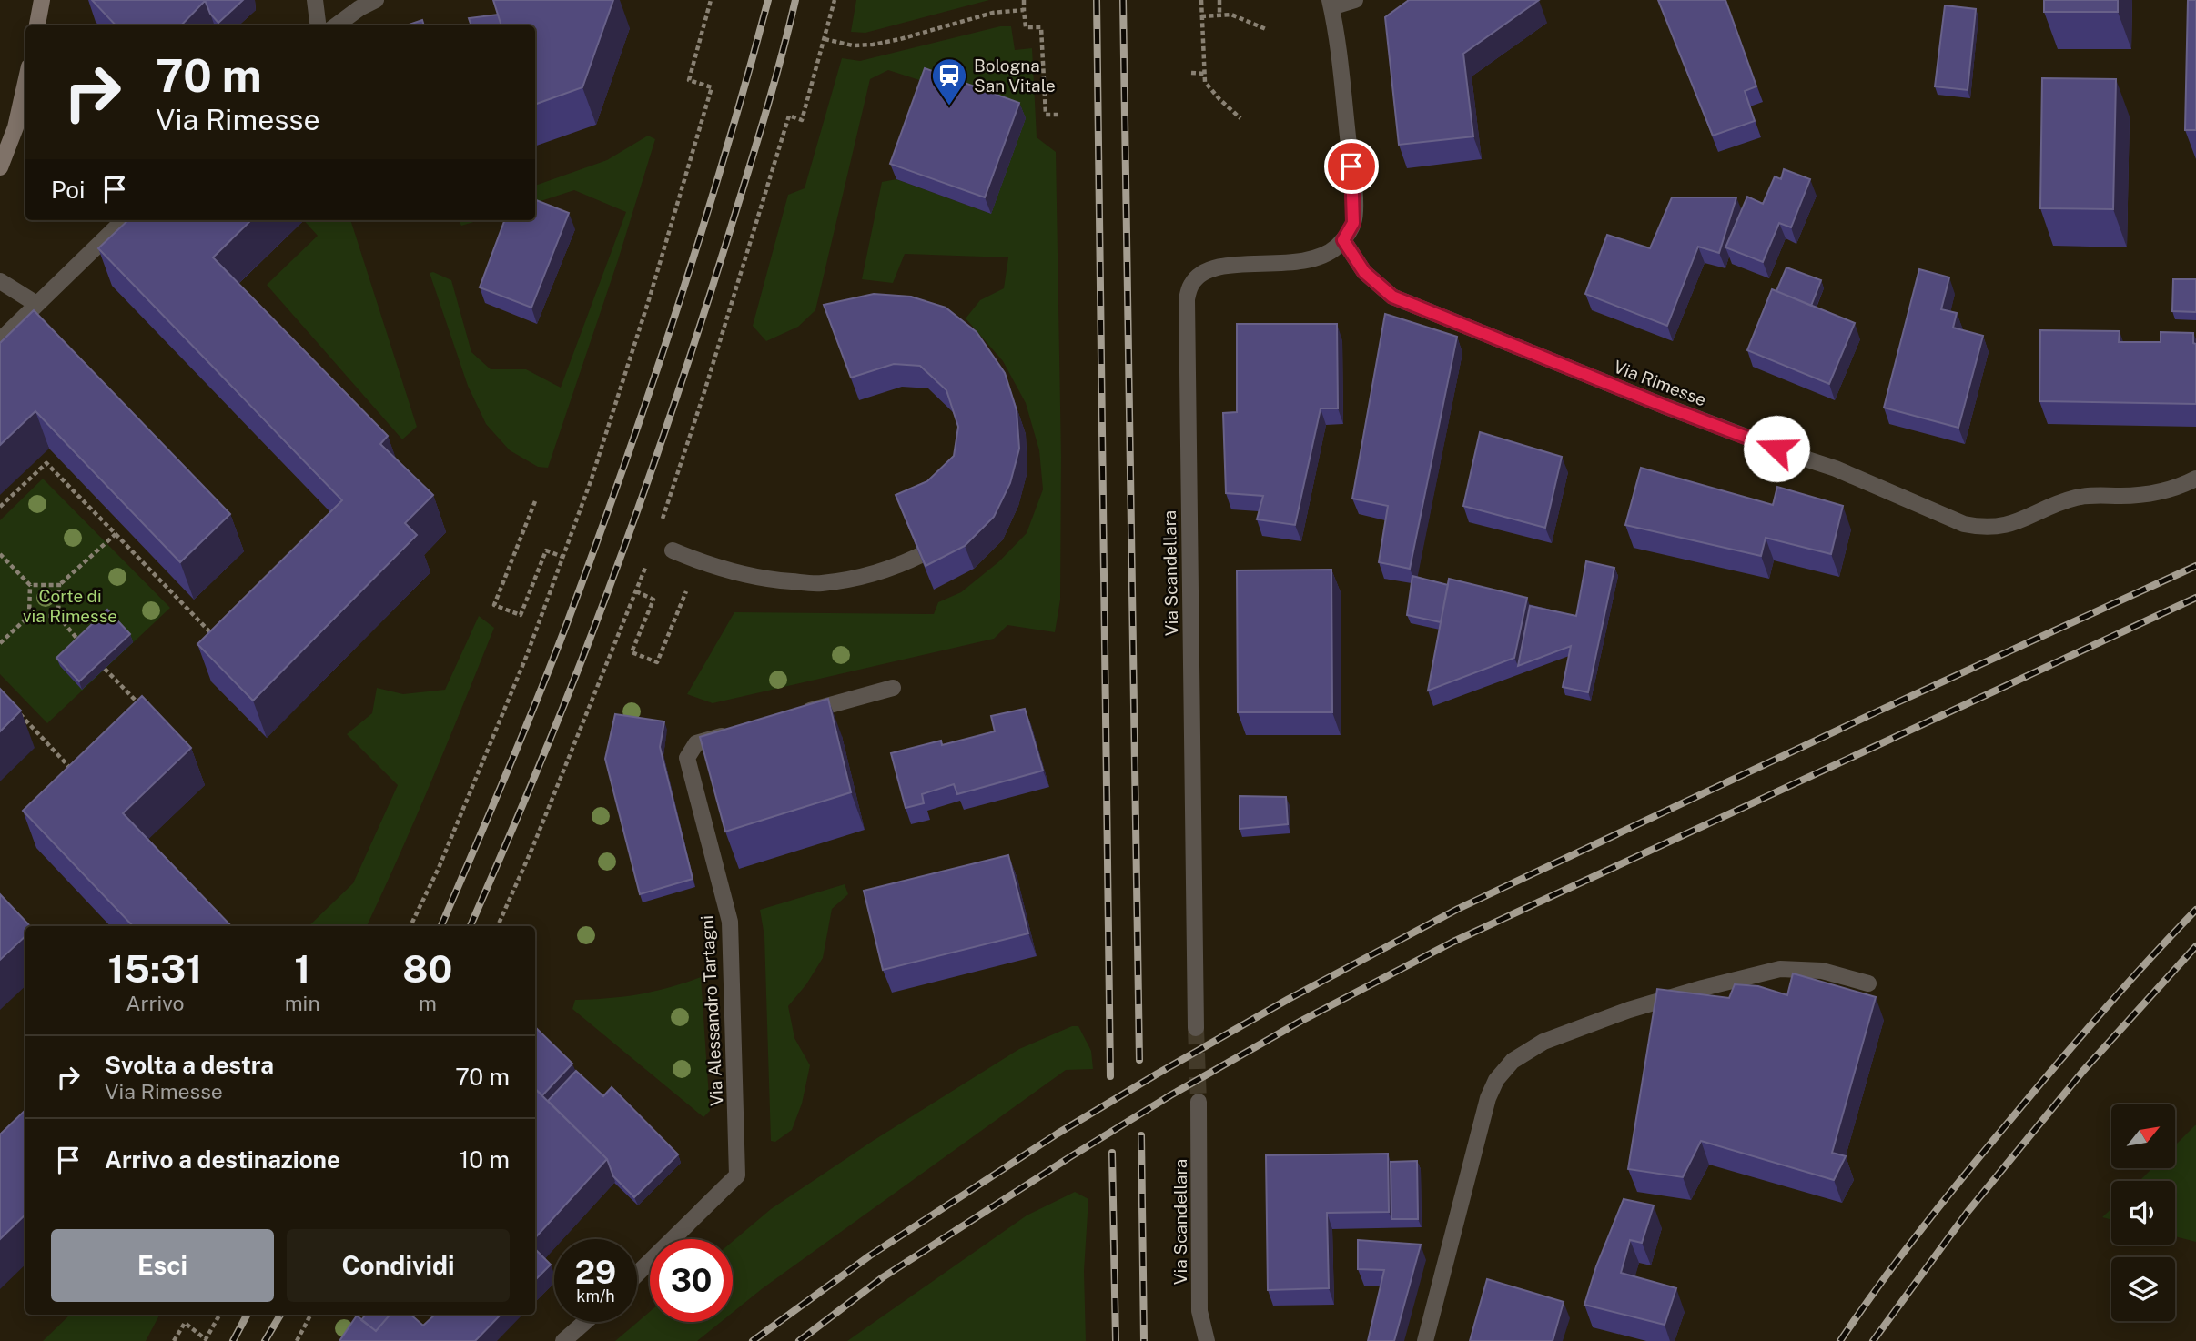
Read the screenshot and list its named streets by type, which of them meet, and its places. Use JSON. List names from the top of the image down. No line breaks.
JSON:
{"streets":{"street":["Via Rimesse","Via Scandellara","Via Alessandro Tartagni"]},"crossings":[["Via Rimesse","Via Scandellara"]],"parks":["Corte di via Rimesse"],"places":{"station":["Bologna San Vitale"]},"north":"top right","page":{"turn":["70 m","Via Rimesse"],"then":"Poi","eta":["15:31","Arrivo","1","min","80","m"],"list":[{"name":"Svolta a destra","note":"Via Rimesse","value":"70 m"},{"name":"Arrivo a destinazione","value":"10 m"}],"buttons":["Esci","Condividi"],"speed":"29 km/h","limit":"30"}}
